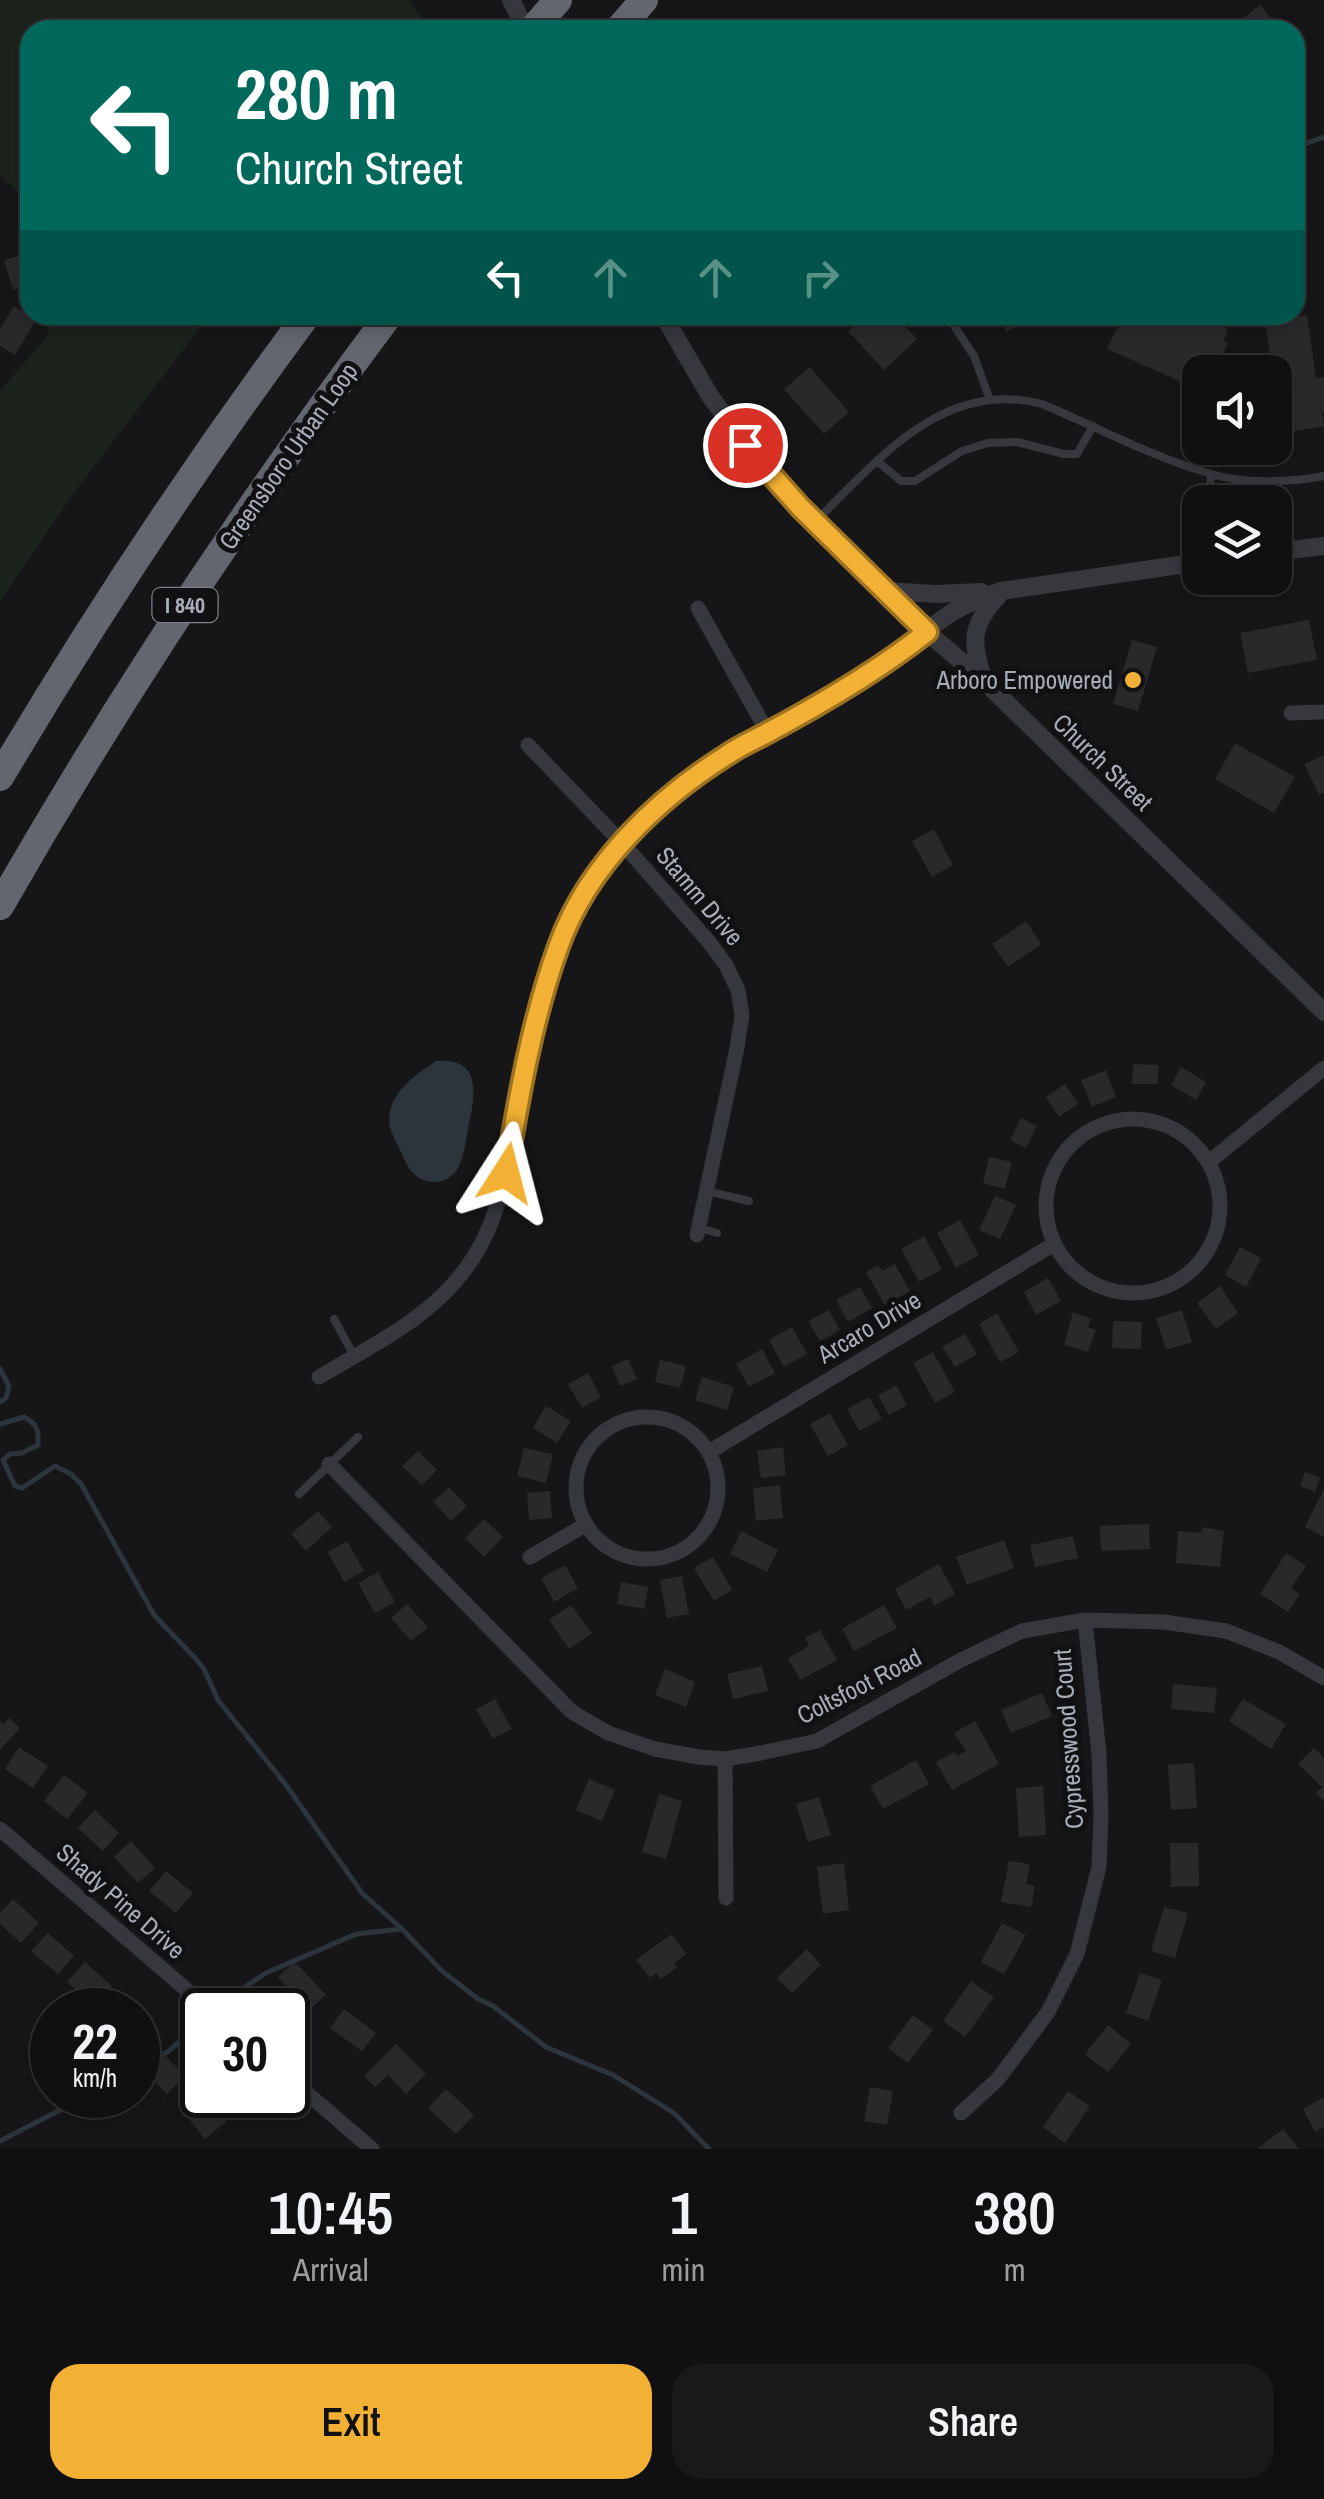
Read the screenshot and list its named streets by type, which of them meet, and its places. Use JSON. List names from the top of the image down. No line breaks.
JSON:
{"streets":{"highway":["Greensboro Urban Loop","I 840"],"street":["Church Street","Stamm Drive","Arcaro Drive","Coltsfoot Road","Cypresswood Court","Shady Pine Drive"]},"crossings":[["Coltsfoot Road","Cypresswood Court"]],"places":["Arboro Empowered"],"page":{"turn":["280 m","Church Street"],"speed":"22 km/h","limit":"30","eta":["10:45","Arrival","1","min","380","m"],"buttons":["Exit","Share"]}}
